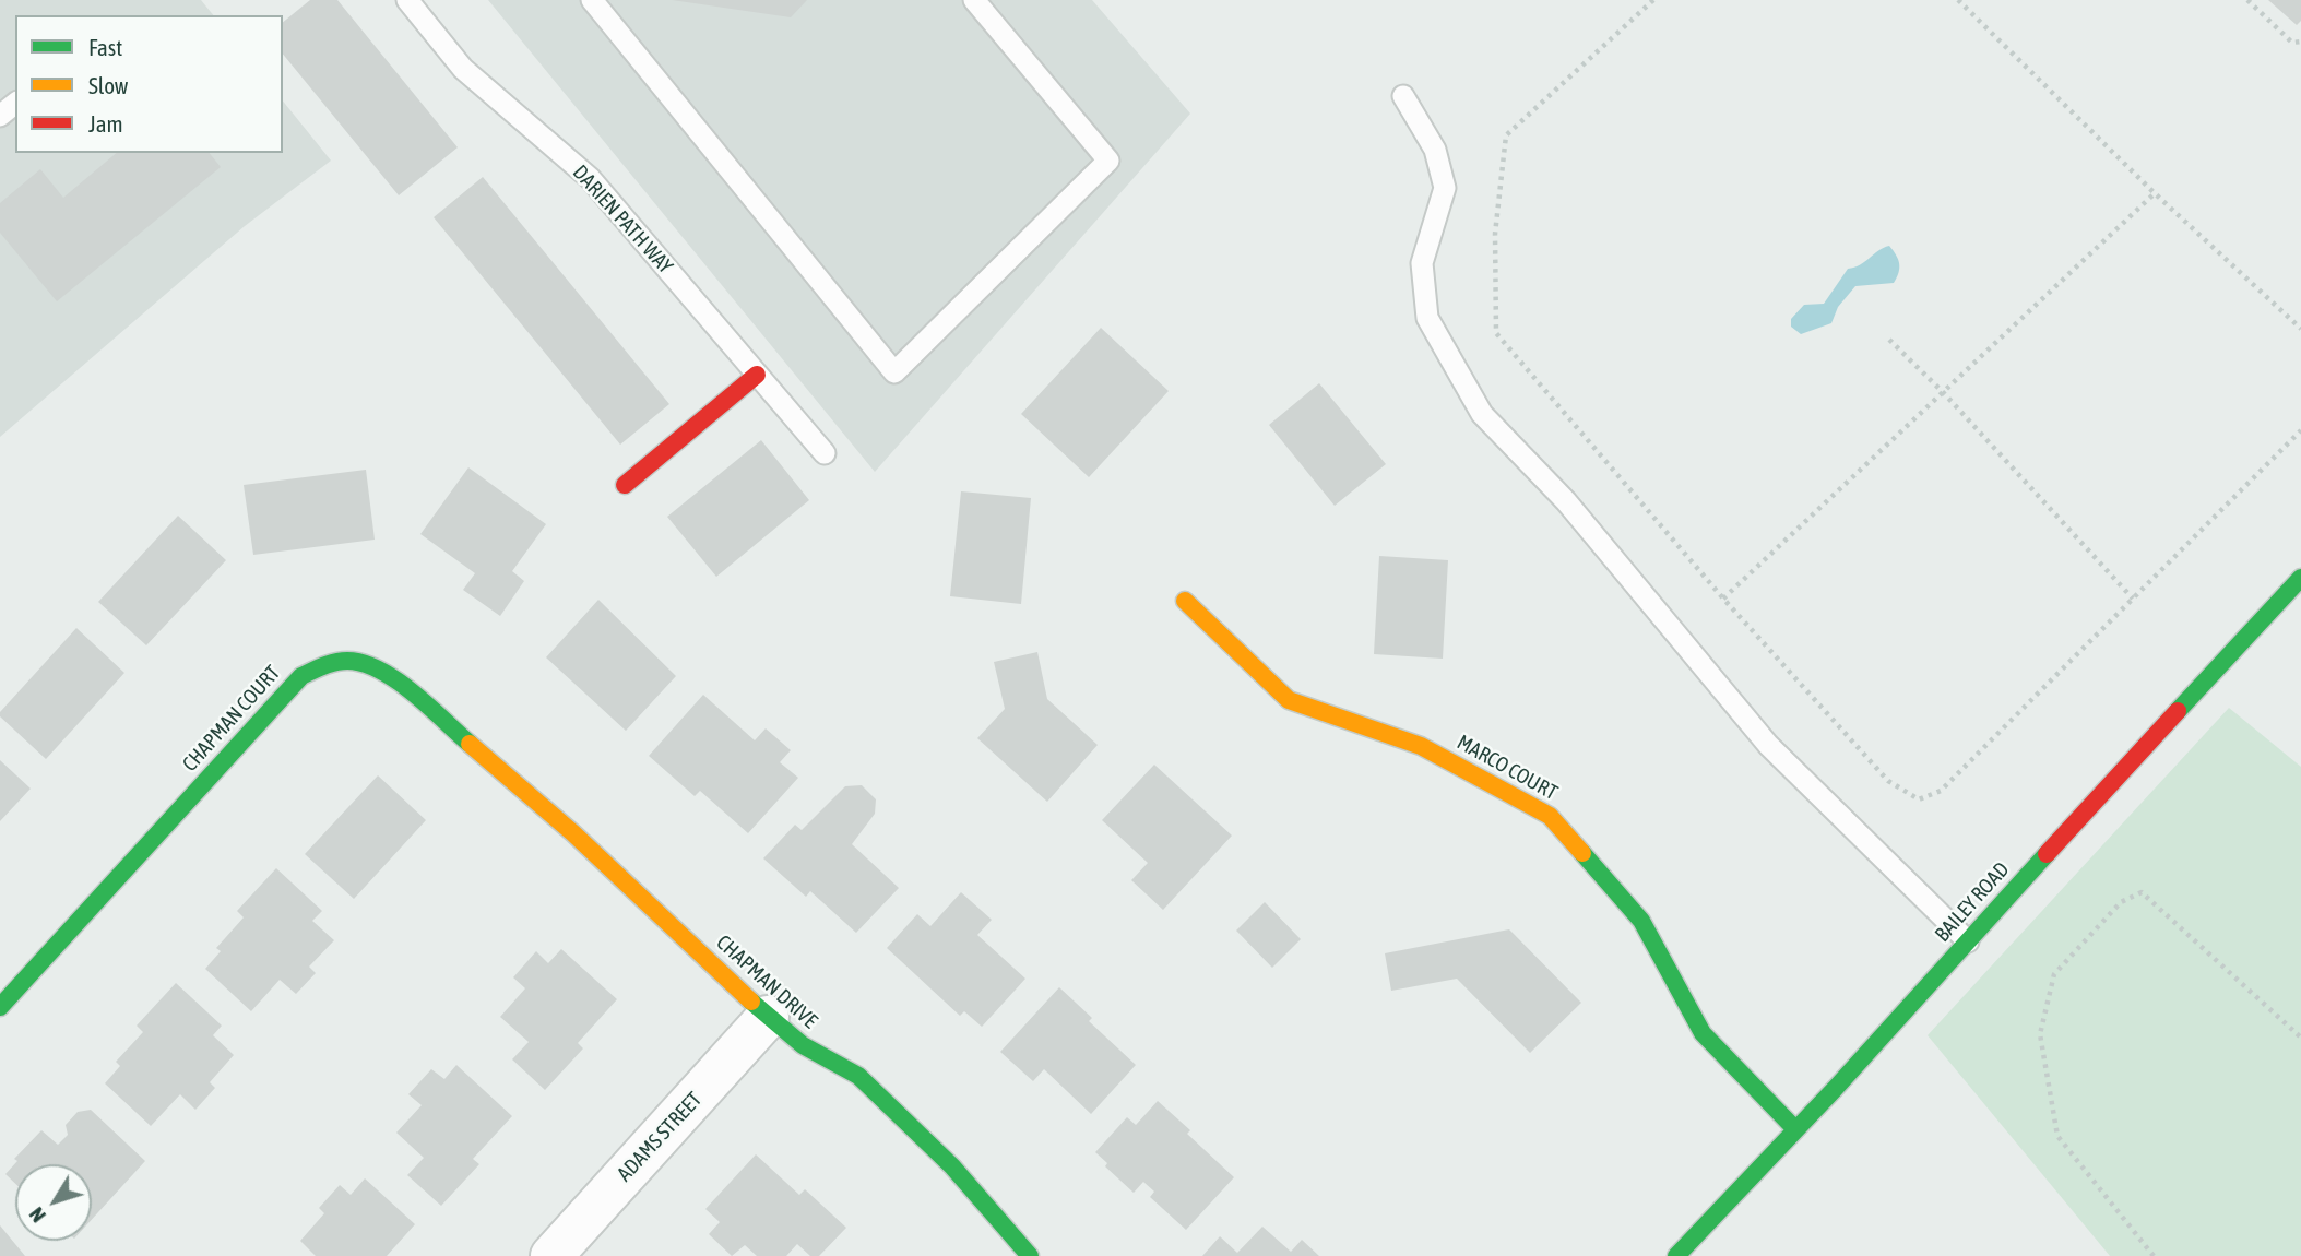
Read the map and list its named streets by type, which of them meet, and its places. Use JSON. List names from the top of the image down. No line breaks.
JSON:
{"streets":{"street":["CHAPMAN COURT","MARCO COURT","BAILEY ROAD","CHAPMAN DRIVE","ADAMS STREET"],"lane":["DARIEN PATH WAY"]},"crossings":[["CHAPMAN COURT","CHAPMAN DRIVE"],["MARCO COURT","BAILEY ROAD"],["CHAPMAN DRIVE","ADAMS STREET"]],"legend":["Fast","Slow","Jam"],"north":"bottom left"}
